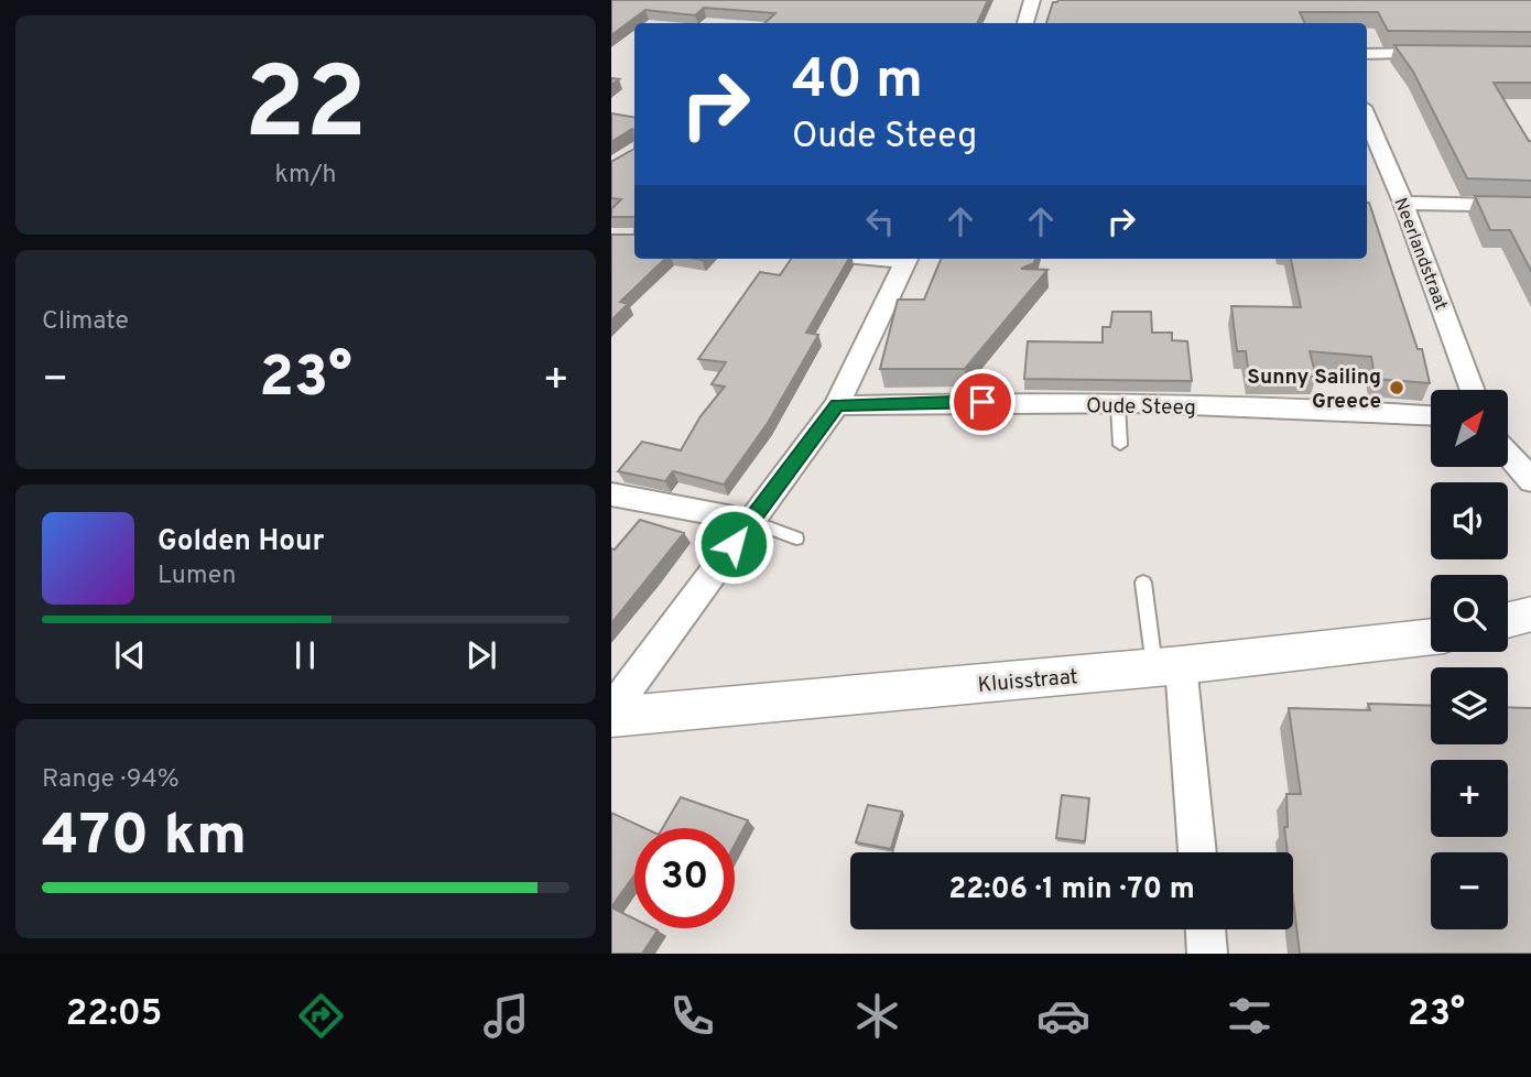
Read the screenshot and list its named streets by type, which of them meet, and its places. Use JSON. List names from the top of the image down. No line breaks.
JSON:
{"streets":{"street":["Neerlandstraat","Oude Steeg","Kluisstraat"]},"places":["Sunny Sailing Greece"],"north":"top right","page":{"tile":[["22","km/h"],"Climate",["Range · 94%","470 km"]],"turn":["40 m","Oude Steeg"],"heat":["−","23°","+"],"map_buttons":["+","−"],"song":["Golden Hour","Lumen"],"limit":"30","trip":"22:06 · 1 min · 70 m","tabs":["22:05","23°"]}}
